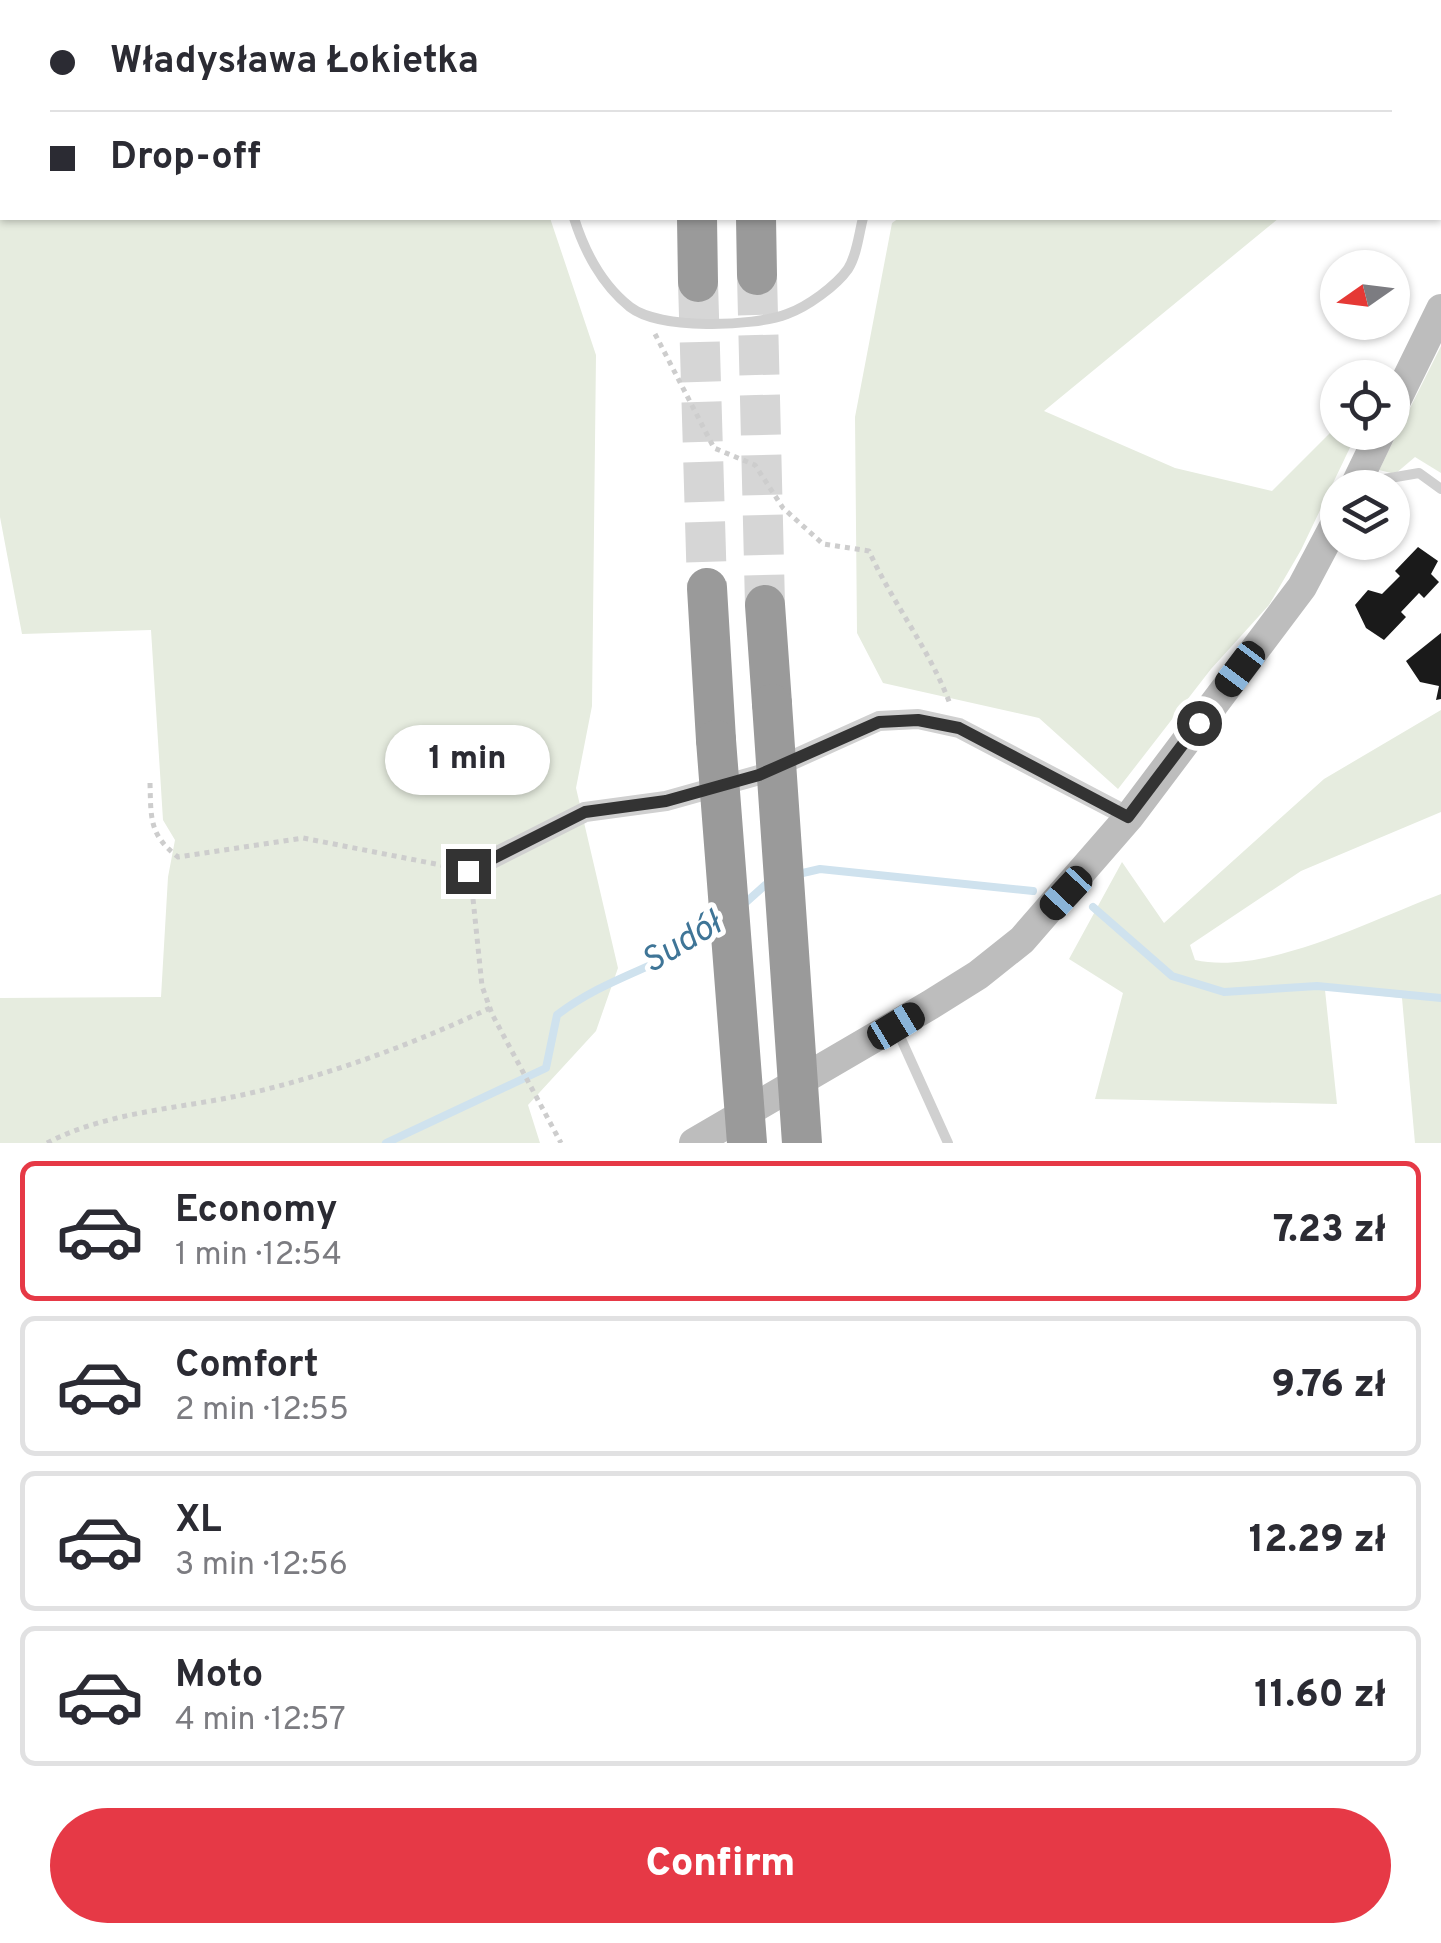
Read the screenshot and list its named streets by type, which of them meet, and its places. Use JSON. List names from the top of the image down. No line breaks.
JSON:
{"water":["Sudół"],"north":"left","page":{"banner":["Władysława Łokietka","Drop-off"],"bubble":"1 min","list":[{"name":"Economy","note":"1 min · 12:54","value":"7.23 zł"},{"name":"Comfort","note":"2 min · 12:55","value":"9.76 zł"},{"name":"XL","note":"3 min · 12:56","value":"12.29 zł"},{"name":"Moto","note":"4 min · 12:57","value":"11.60 zł"}],"buttons":"Confirm"}}
